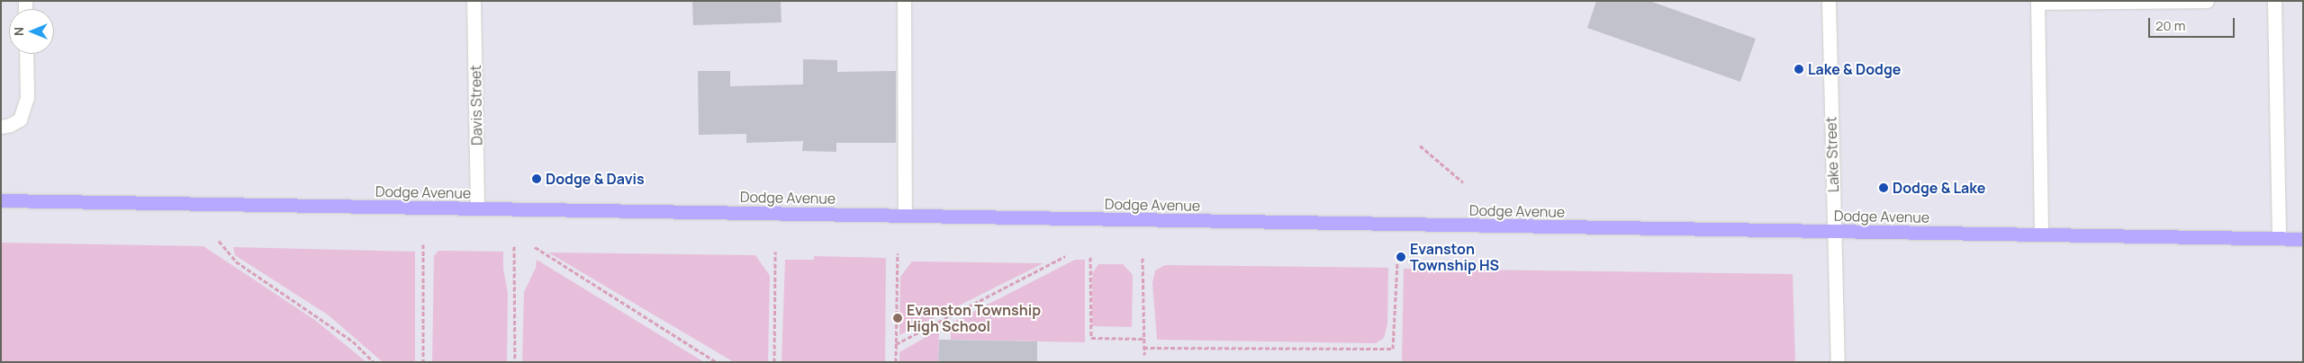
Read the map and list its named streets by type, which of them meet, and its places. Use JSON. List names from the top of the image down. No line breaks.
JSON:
{"streets":{"main road":["Dodge Avenue"],"street":["Davis Street","Lake Street"]},"crossings":[["Davis Street","Dodge Avenue"],["Lake Street","Dodge Avenue"]],"places":["Lake & Dodge","Dodge & Davis","Dodge & Lake","Evanston Township HS","Evanston Township High School"],"scale_bar":"20 m","north":"left"}
